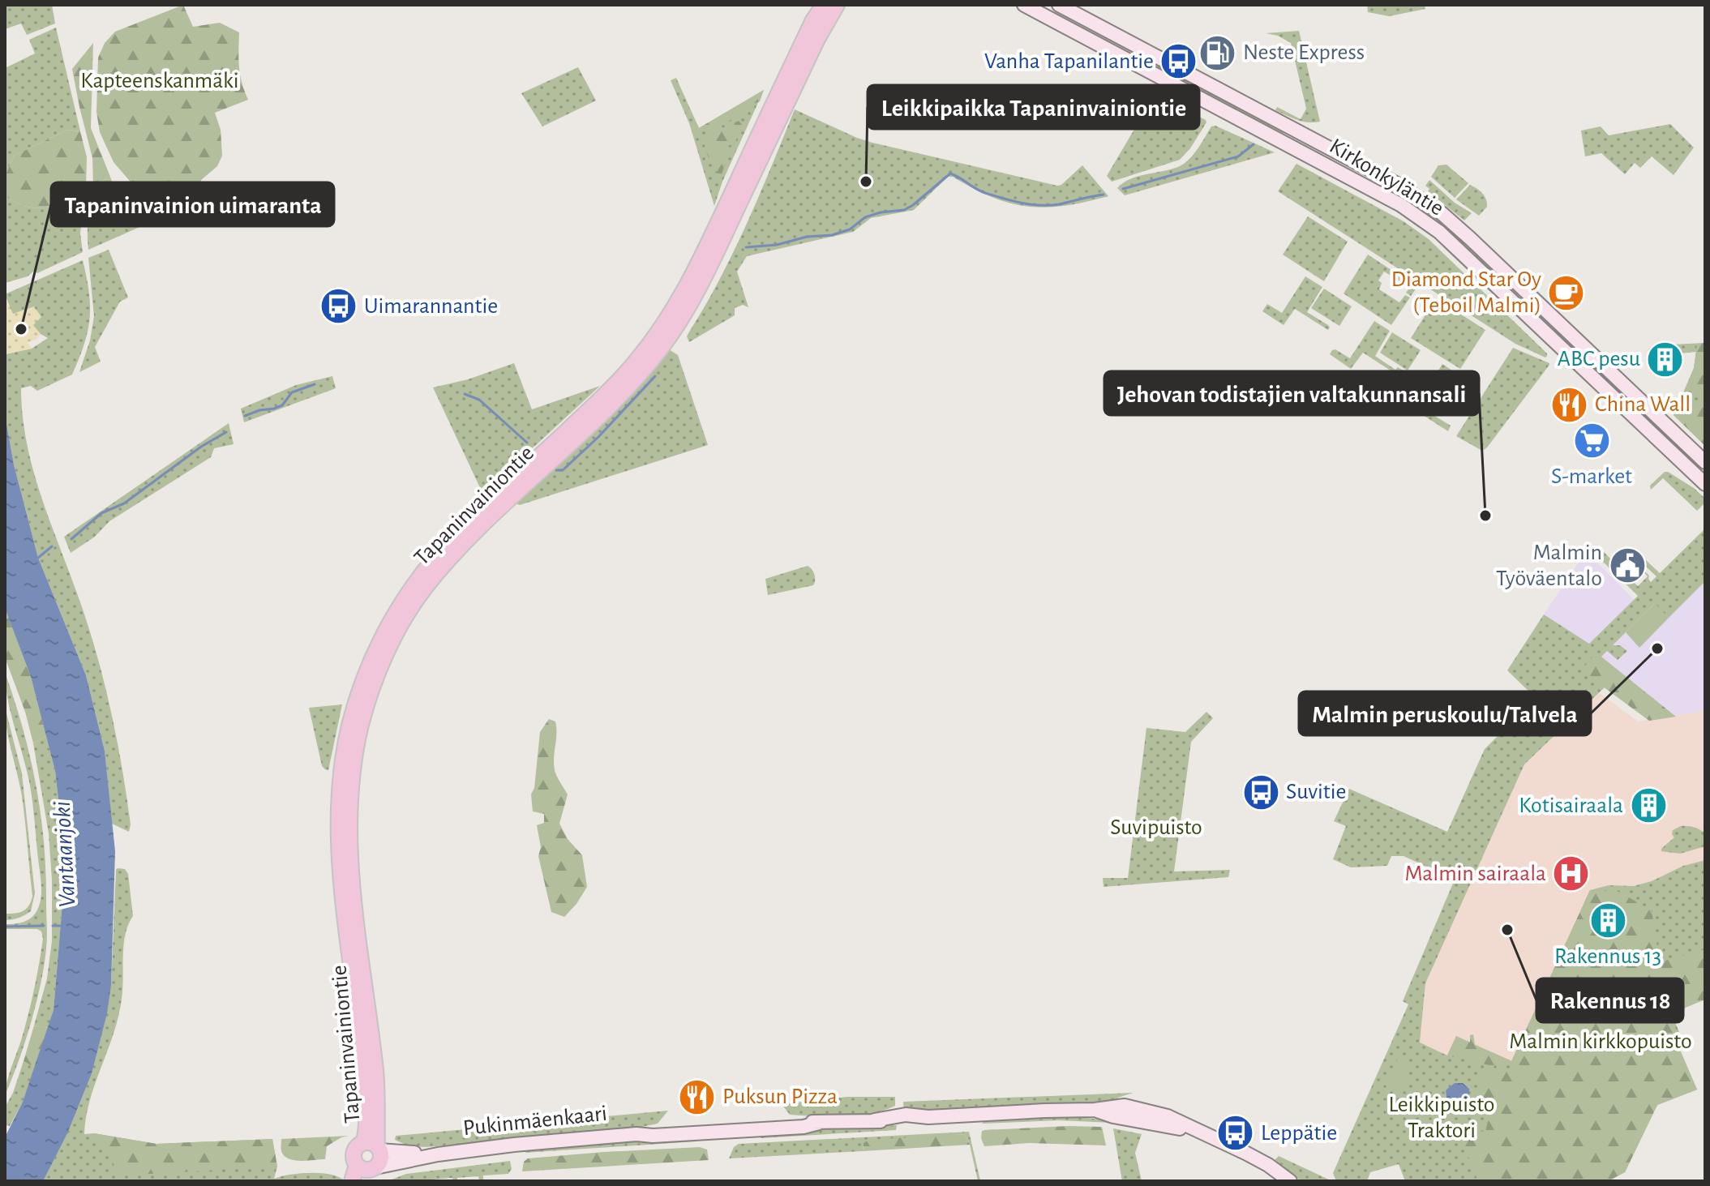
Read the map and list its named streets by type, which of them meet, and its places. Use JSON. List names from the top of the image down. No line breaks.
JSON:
{"streets":{"main road":["Kirkonkyläntie","Tapaninvainiontie","Pukinmäenkaari"]},"crossings":[["Tapaninvainiontie","Pukinmäenkaari"]],"water":["Vantaanjoki"],"parks":["Kapteenskanmäki","Suvipuisto","Malmin kirkkopuisto","Leikkipuisto Traktori"],"places":{"fuel station":["Neste Express"],"bus stop":["Vanha Tapanilantie","Uimarannantie","Suvitie","Leppätie"],"other":["Leikkipaikka Tapaninvainiontie","Tapaninvainion uimaranta","Jehovan todistajien valtakunnansali","Malmin peruskoulu/Talvela","Rakennus 18"],"cafe":["Diamond Star Oy (Teboil Malmi)"],"building":["ABC pesu","Kotisairaala","Rakennus 13"],"restaurant":["China Wall","Puksun Pizza"],"supermarket":["S-market"],"public building":["Malmin Työväentalo"],"hospital":["Malmin sairaala"]}}
